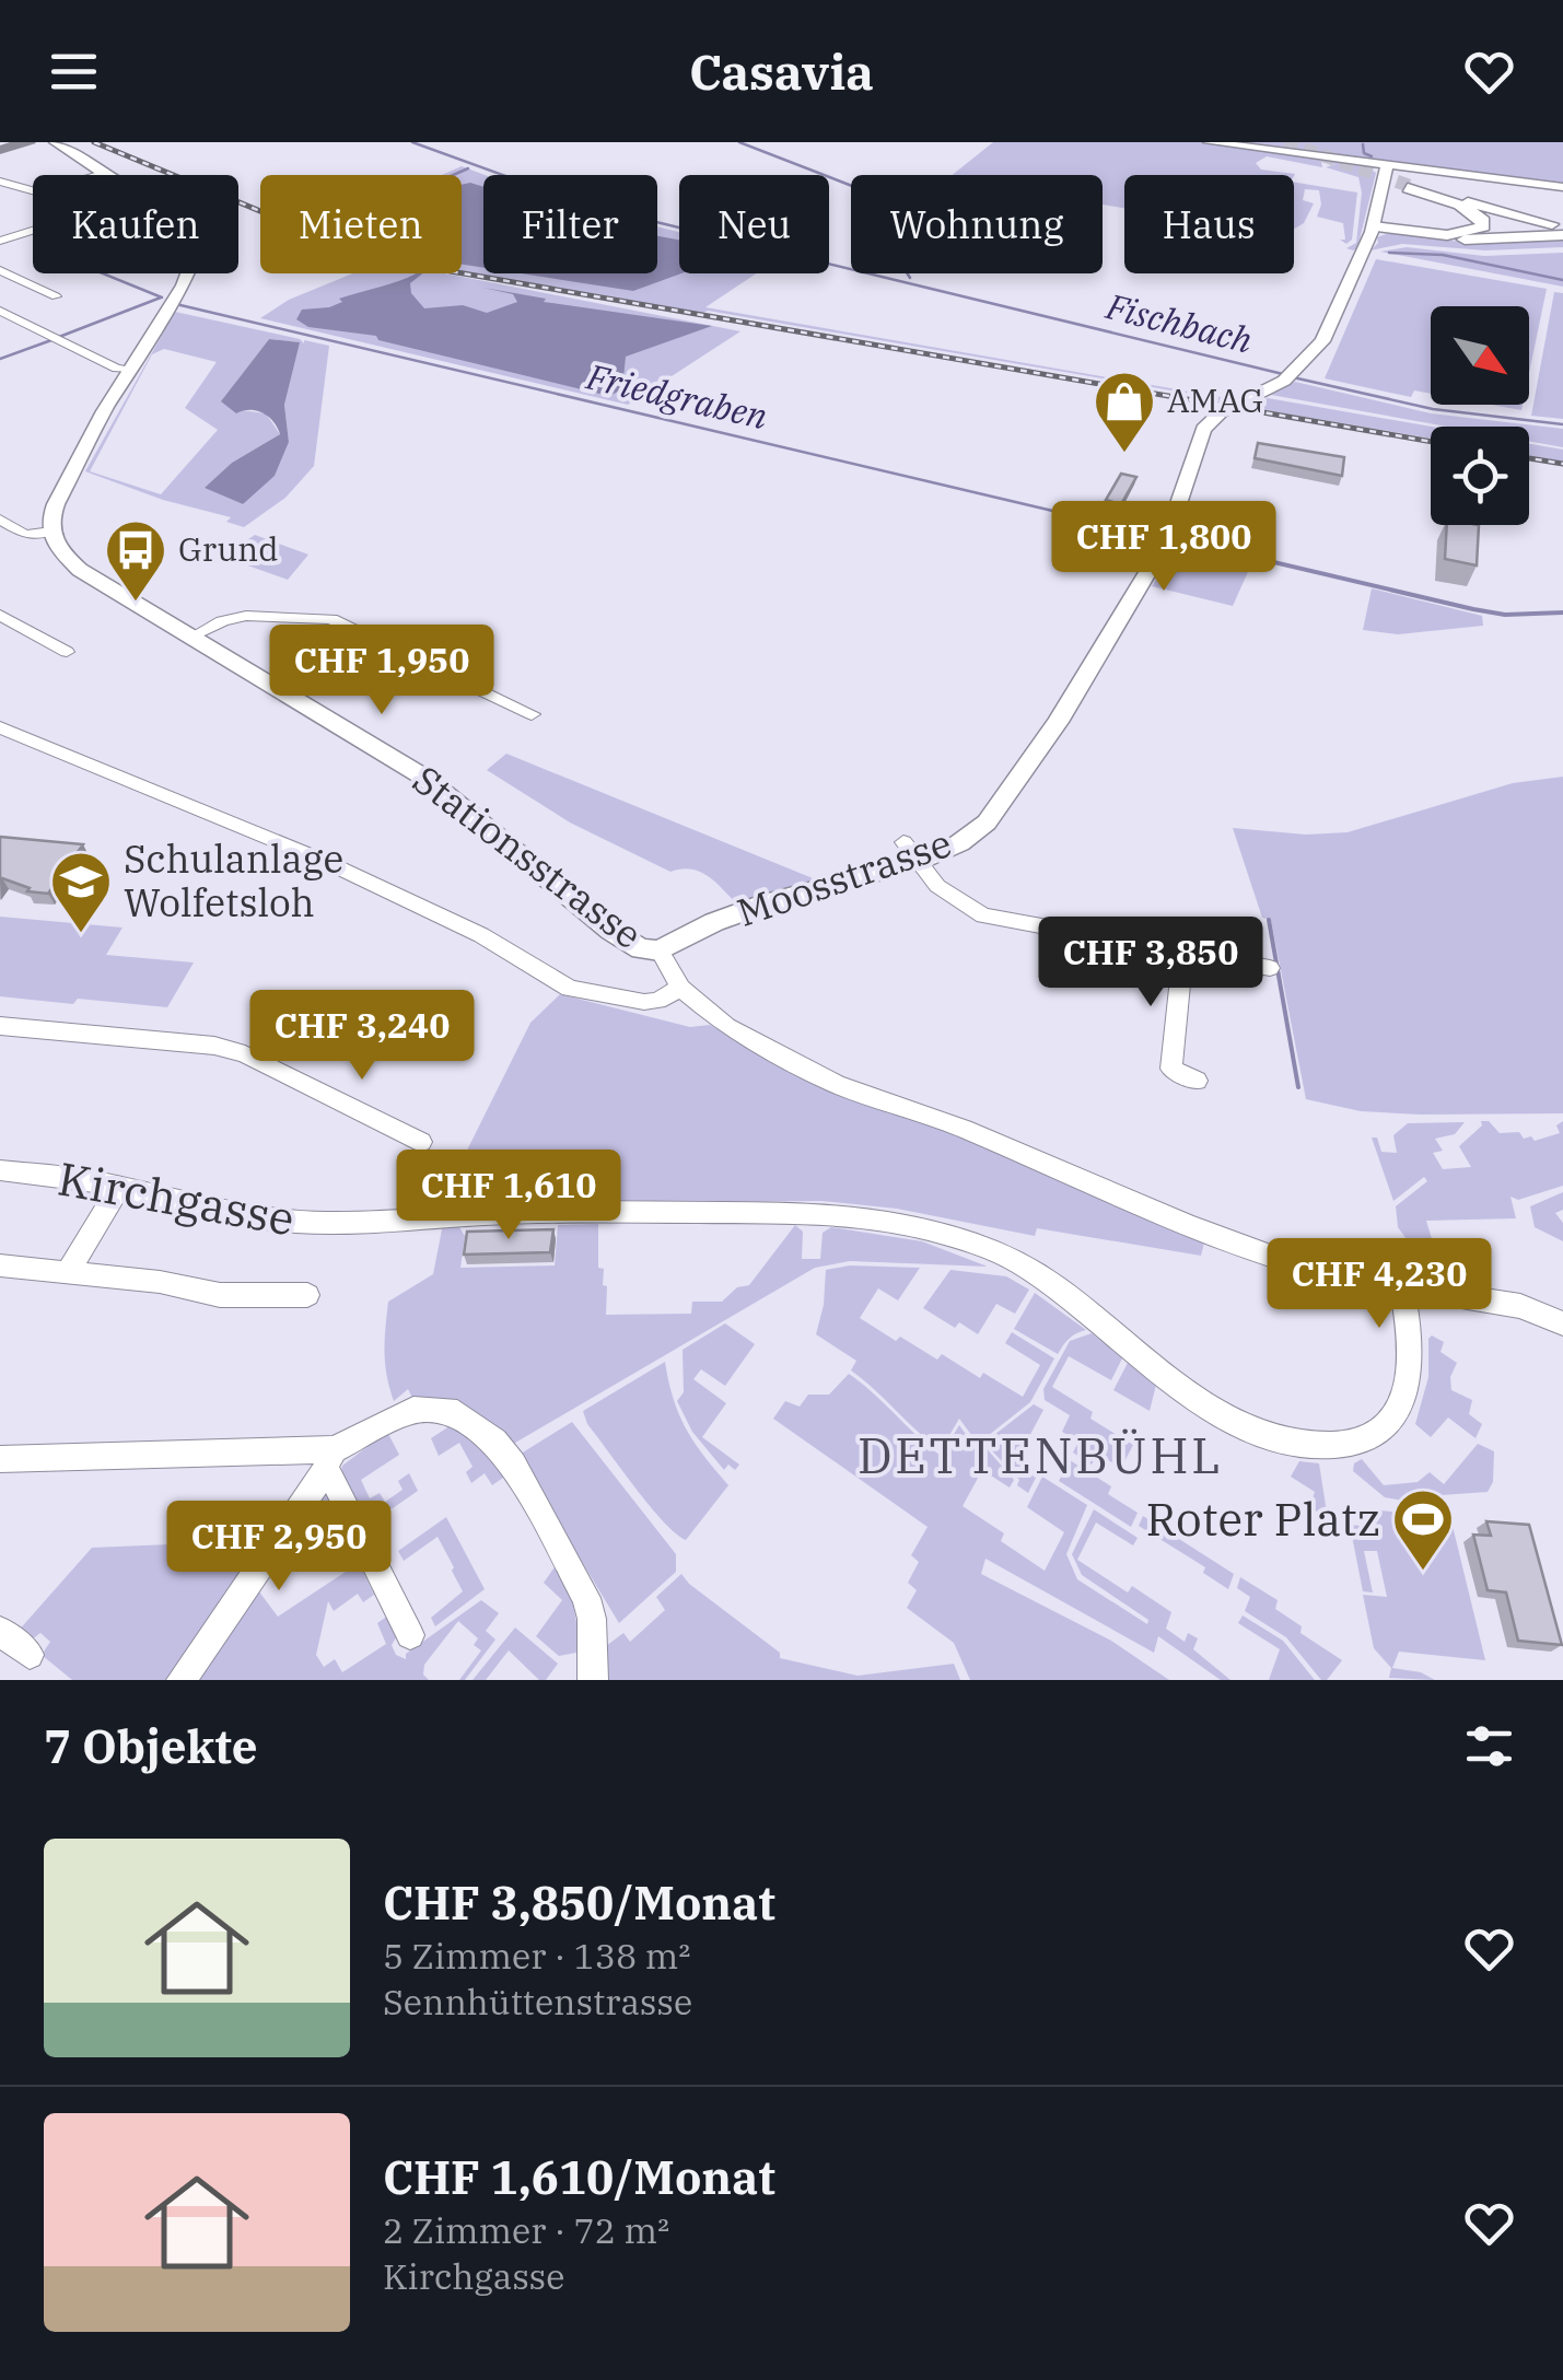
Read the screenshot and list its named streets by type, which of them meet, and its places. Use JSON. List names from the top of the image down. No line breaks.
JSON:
{"streets":{"main road":["Stationsstrasse","Moosstrasse"],"street":["Kirchgasse"]},"crossings":[["Stationsstrasse","Moosstrasse"],["Stationsstrasse","Kirchgasse"]],"districts":["DETTENBÜHL"],"water":["Fischbach","Friedgraben"],"places":{"shop":["AMAG"],"bus stop":["Grund"],"school or university":["Schulanlage Wolfetsloh"],"sports":["Roter Platz"]},"north":"bottom right","page":{"header":"Casavia","chip":["Kaufen","Mieten","Filter","Neu","Wohnung","Haus"],"price":["CHF 1,800","CHF 1,950","CHF 3,850","CHF 3,240","CHF 1,610","CHF 4,230","CHF 2,950"],"heading":"7 Objekte","list":[{"name":"CHF 3,850/Monat","note":"5 Zimmer · 138 m² · Sennhüttenstrasse"},{"name":"CHF 1,610/Monat","note":"2 Zimmer · 72 m² · Kirchgasse"}]}}
